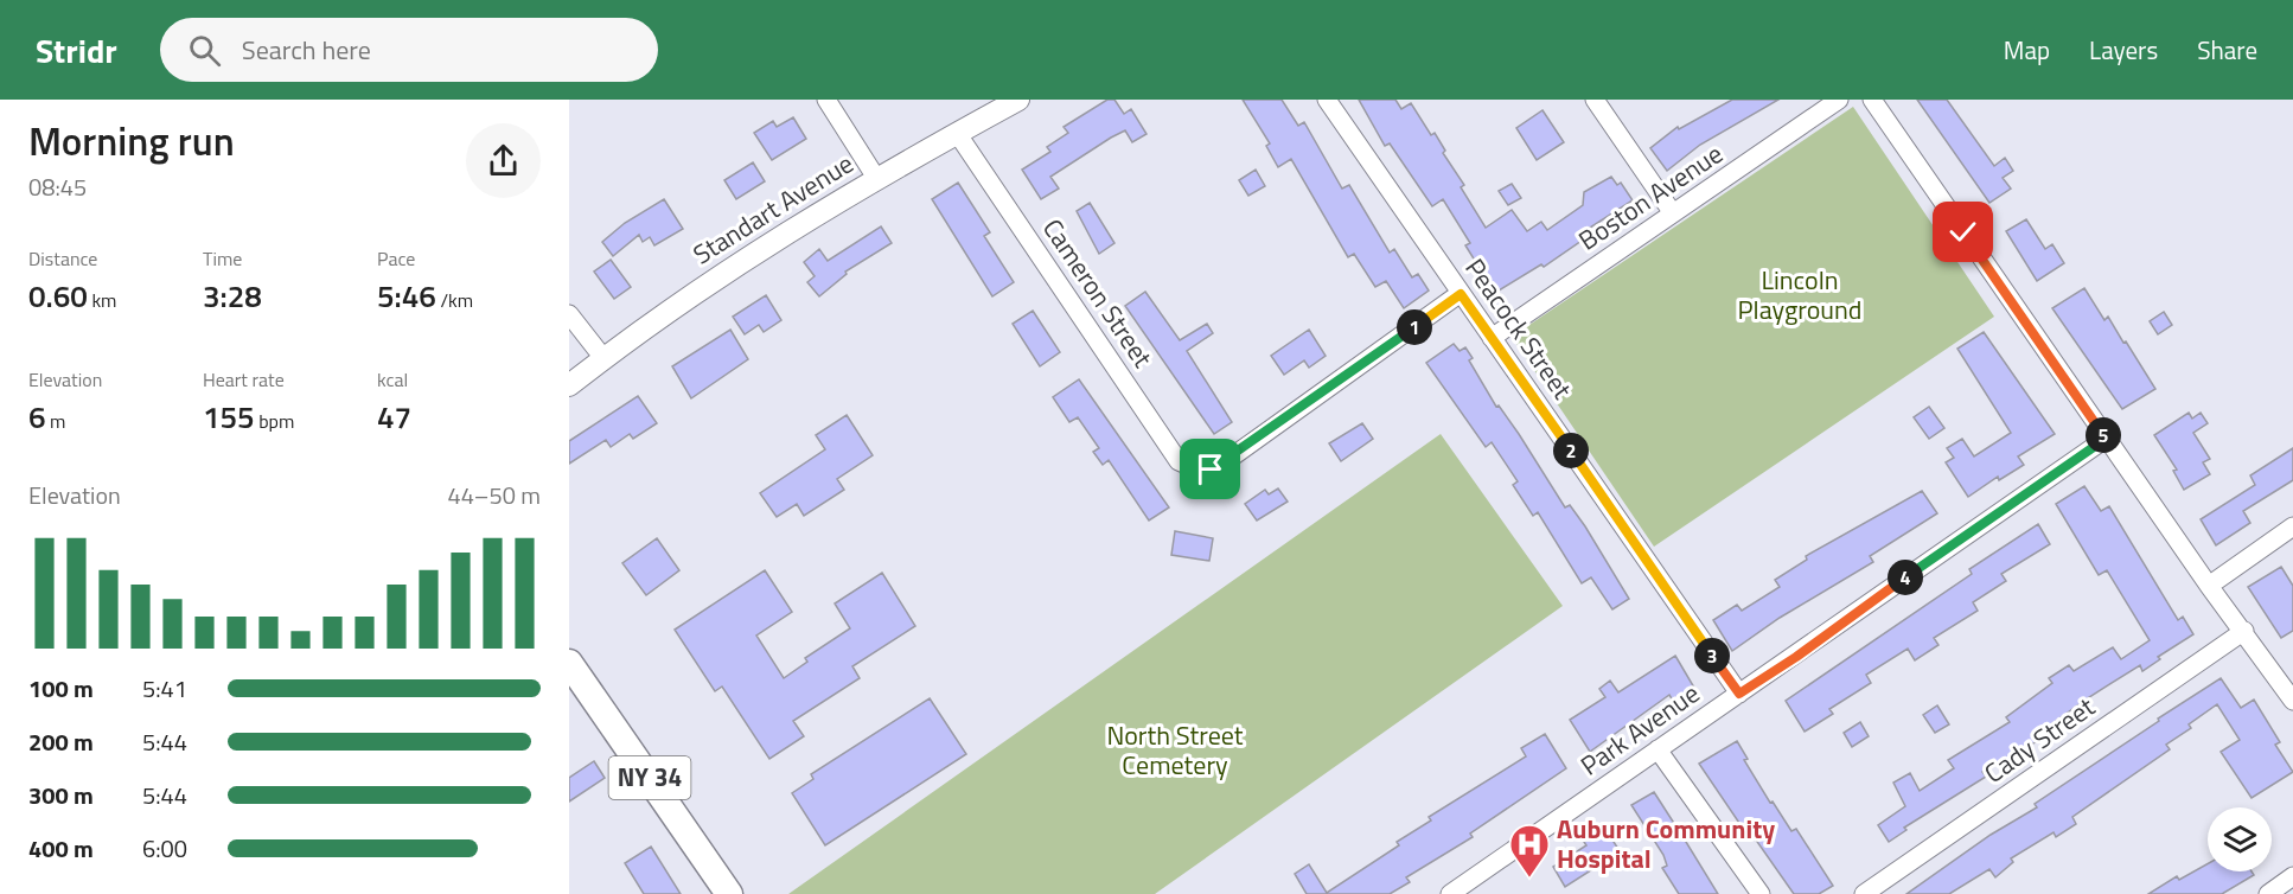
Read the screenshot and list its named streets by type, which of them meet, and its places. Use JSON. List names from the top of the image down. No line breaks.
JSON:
{"streets":{"main road":["NY 34"],"street":["Boston Avenue","Standart Avenue","Cameron Street","Peacock Street","Park Avenue","Cady Street"]},"crossings":[["Boston Avenue","Peacock Street"],["Standart Avenue","Cameron Street"],["Cameron Street","Peacock Street"],["Peacock Street","Park Avenue"]],"parks":["Lincoln Playground","North Street Cemetery"],"places":{"hospital":["Auburn Community Hospital"]},"page":{"header":"Stridr","search":"Search here","nav":["Map","Layers","Share"],"heading":["Morning run","08:45"],"stats":[["Distance","0.60 km"],["Time","3:28"],["Pace","5:46 /km"],["Elevation","6 m"],["Heart rate","155 bpm"],["kcal","47"]],"pins":["1","5","2","4","3"],"chart":["Elevation","44–50 m"],"list":[{"name":"100 m","note":"5:41"},{"name":"200 m","note":"5:44"},{"name":"300 m","note":"5:44"},{"name":"400 m","note":"6:00"}]}}
